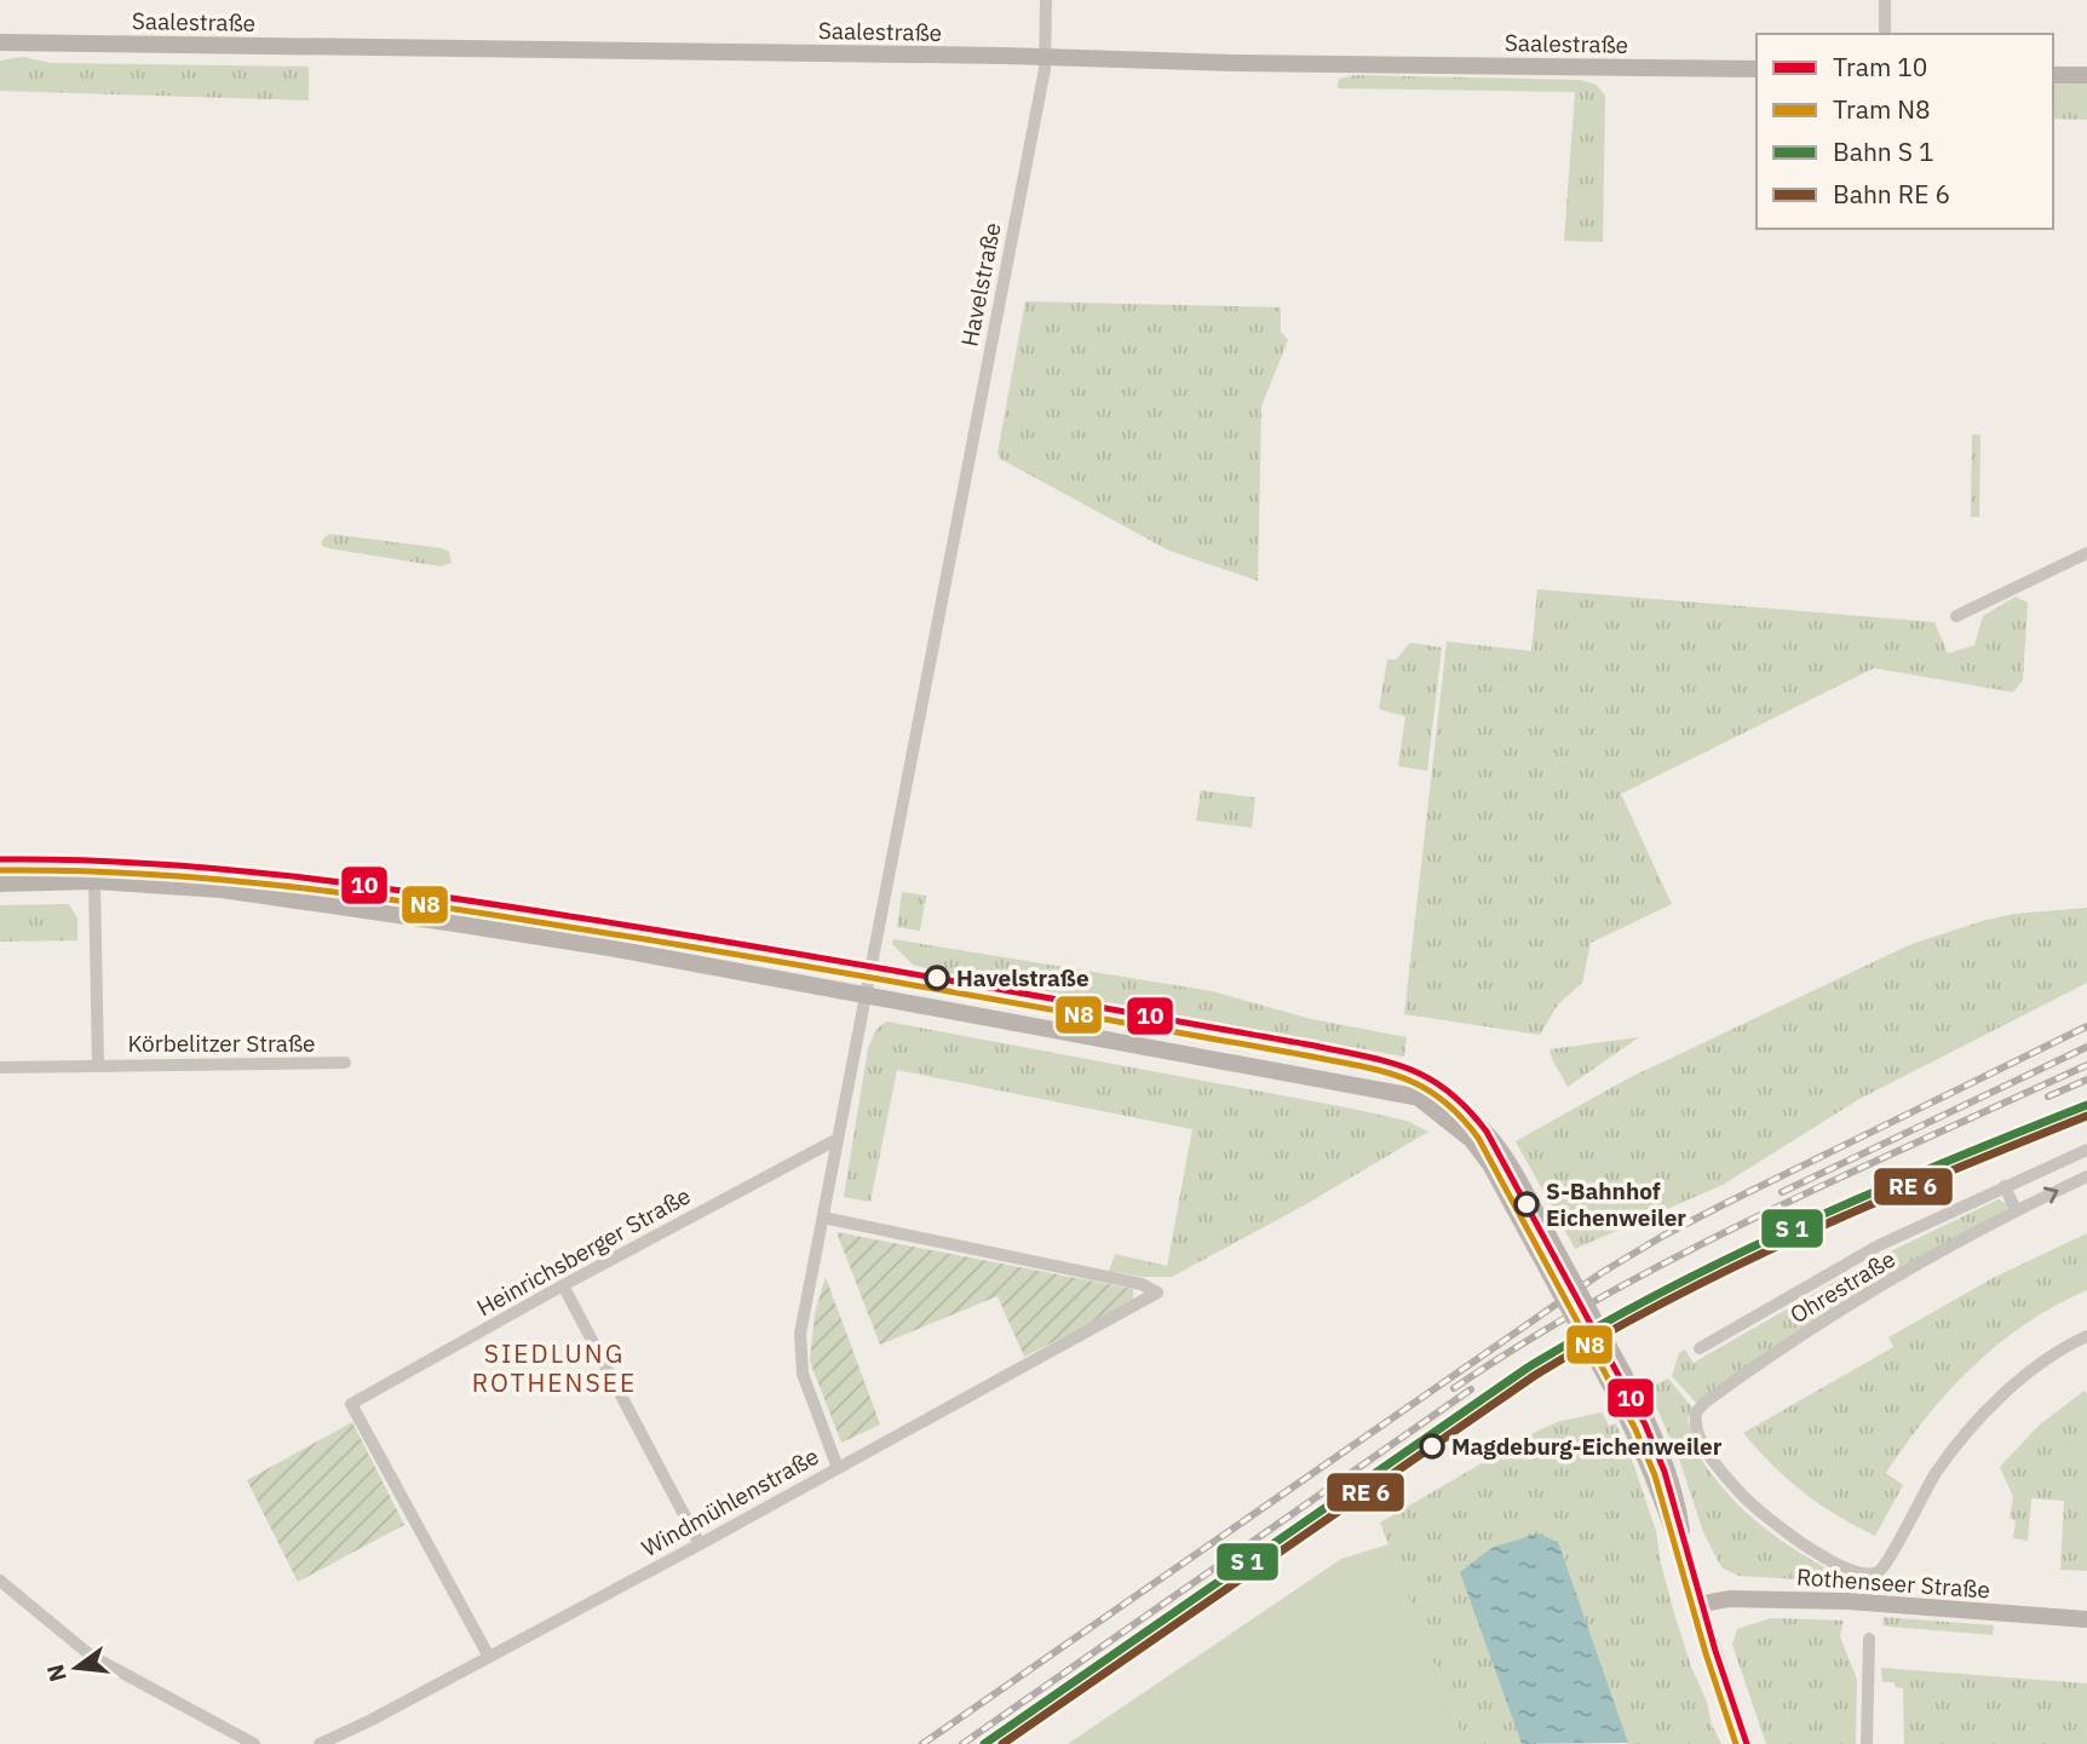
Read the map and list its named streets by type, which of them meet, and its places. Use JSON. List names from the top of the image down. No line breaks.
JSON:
{"streets":{"main road":["Saalestraße","Rothenseer Straße"],"street":["Havelstraße","Körbelitzer Straße","Heinrichsberger Straße","Ohrestraße","Windmühlenstraße"]},"crossings":[["Saalestraße","Havelstraße"],["Havelstraße","Heinrichsberger Straße"],["Havelstraße","Windmühlenstraße"],["Heinrichsberger Straße","Windmühlenstraße"],["Ohrestraße","Rothenseer Straße"]],"districts":["SIEDLUNG ROTHENSEE"],"places":["Havelstraße","S-Bahnhof Eichenweiler","Magdeburg-Eichenweiler"],"lines":["tram line 10","tram line N8"],"legend":["Tram 10","Tram N8","Bahn S 1","Bahn RE 6"],"north":"left"}
